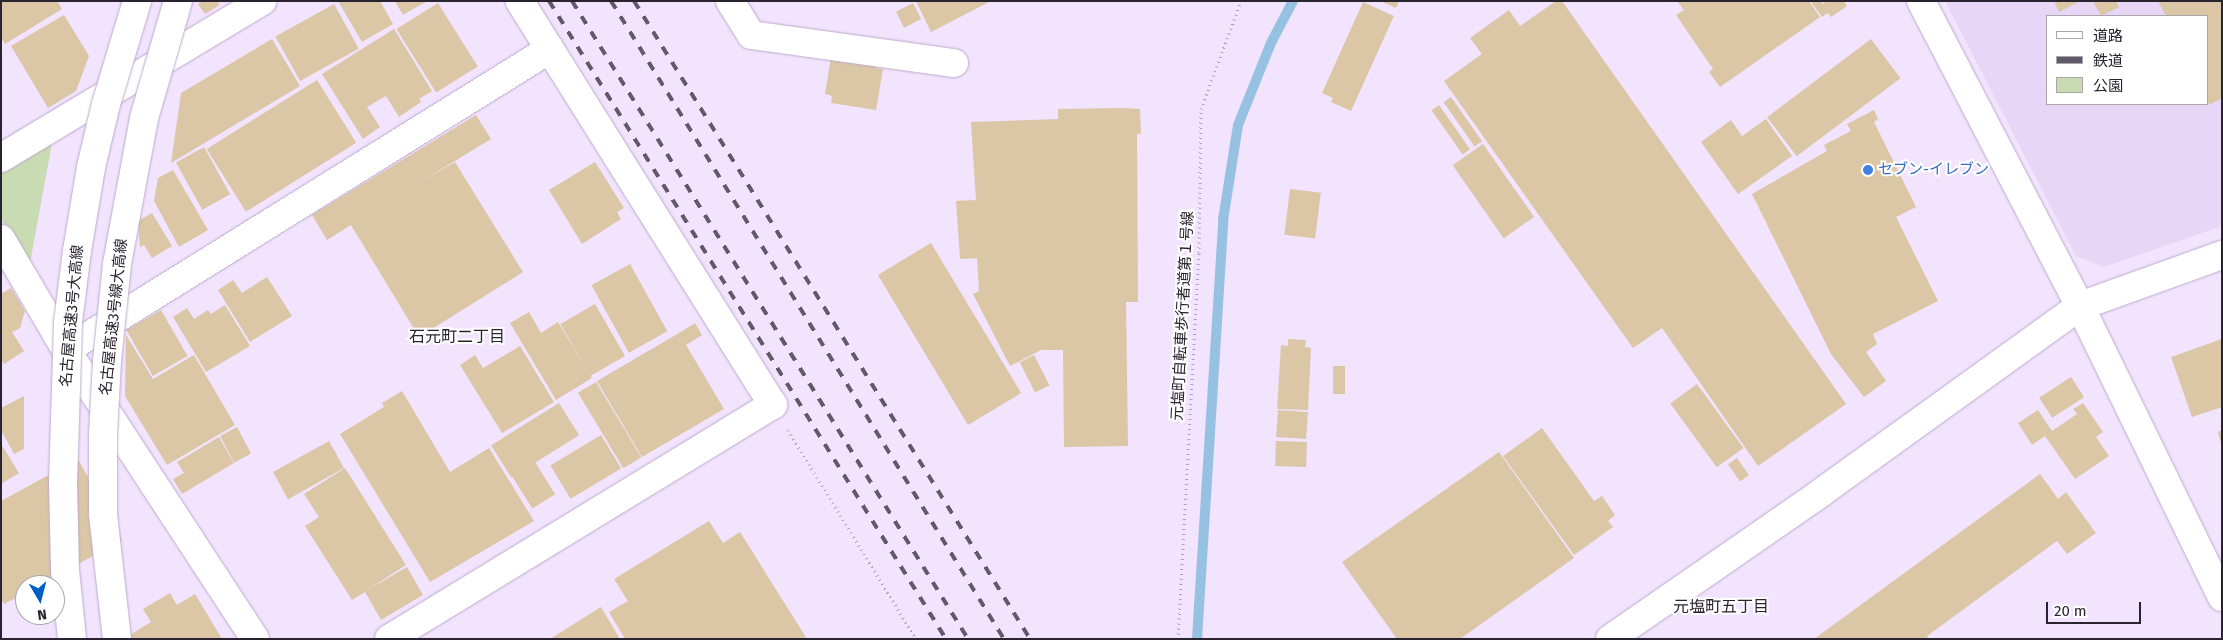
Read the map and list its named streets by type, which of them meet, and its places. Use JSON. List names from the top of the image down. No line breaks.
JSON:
{"streets":{"main road":["名古屋高速3号大高線","名古屋高速3号線大高線"],"path":["元塩町自転車歩行者道第１号線"]},"districts":["石元町二丁目","元塩町五丁目"],"places":["セブン-イレブン"],"legend":["道路","鉄道","公園"],"scale_bar":"20 m","north":"bottom"}
